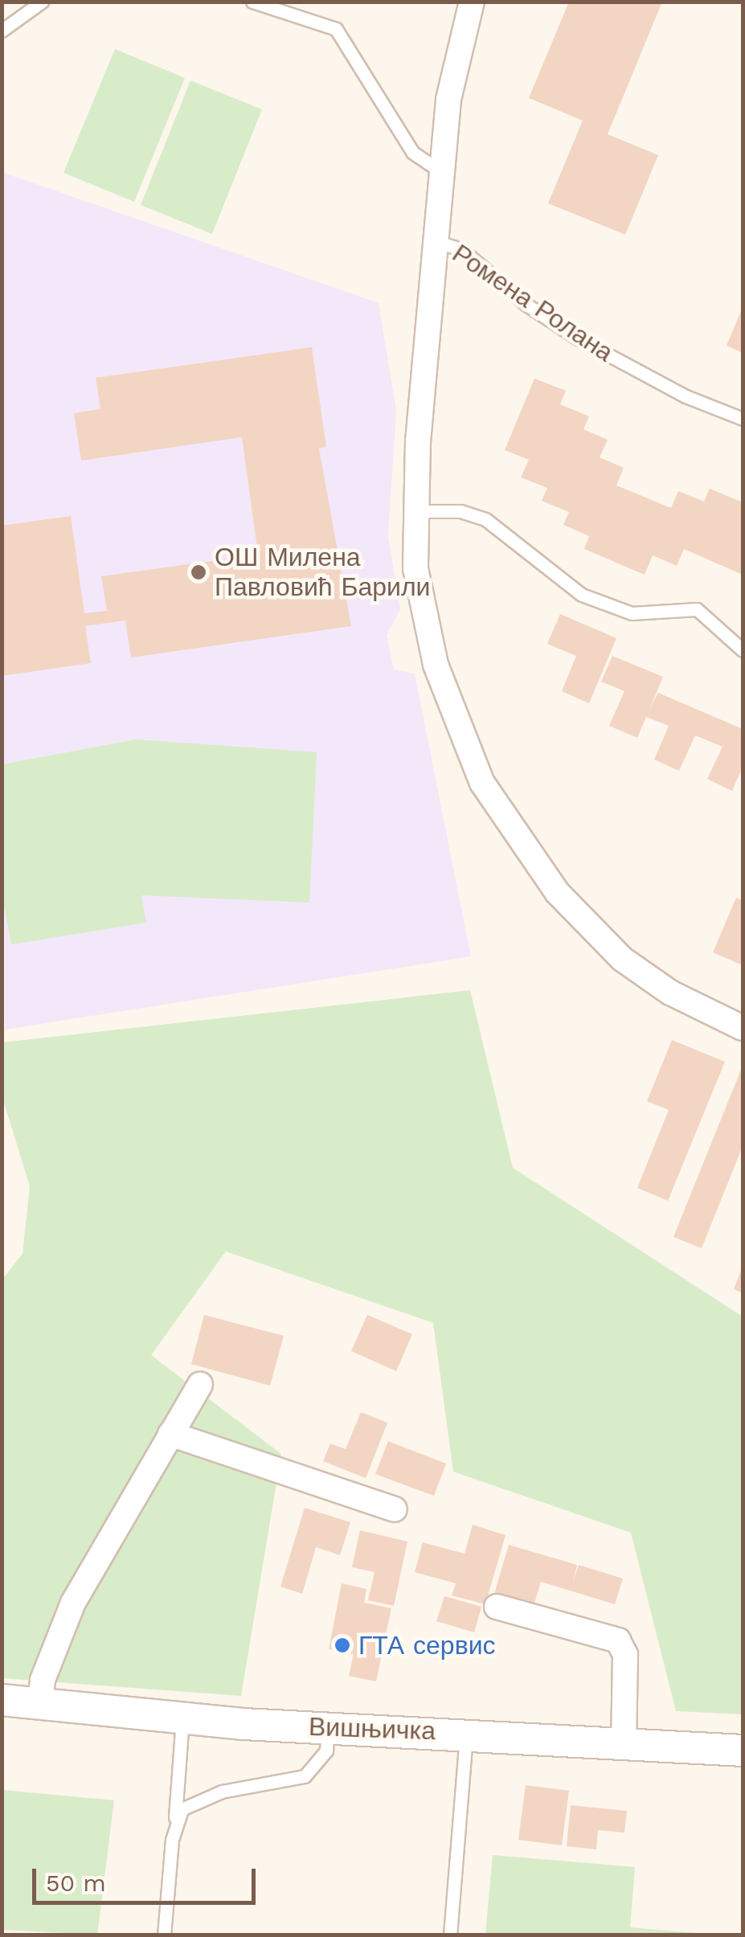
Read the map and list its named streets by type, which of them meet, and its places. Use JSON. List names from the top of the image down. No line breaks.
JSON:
{"streets":{"street":["Ромена Ролана","Вишњичка"]},"places":["ОШ Милена Павловић Барили","ГТА сервис"],"scale_bar":"50 m"}
